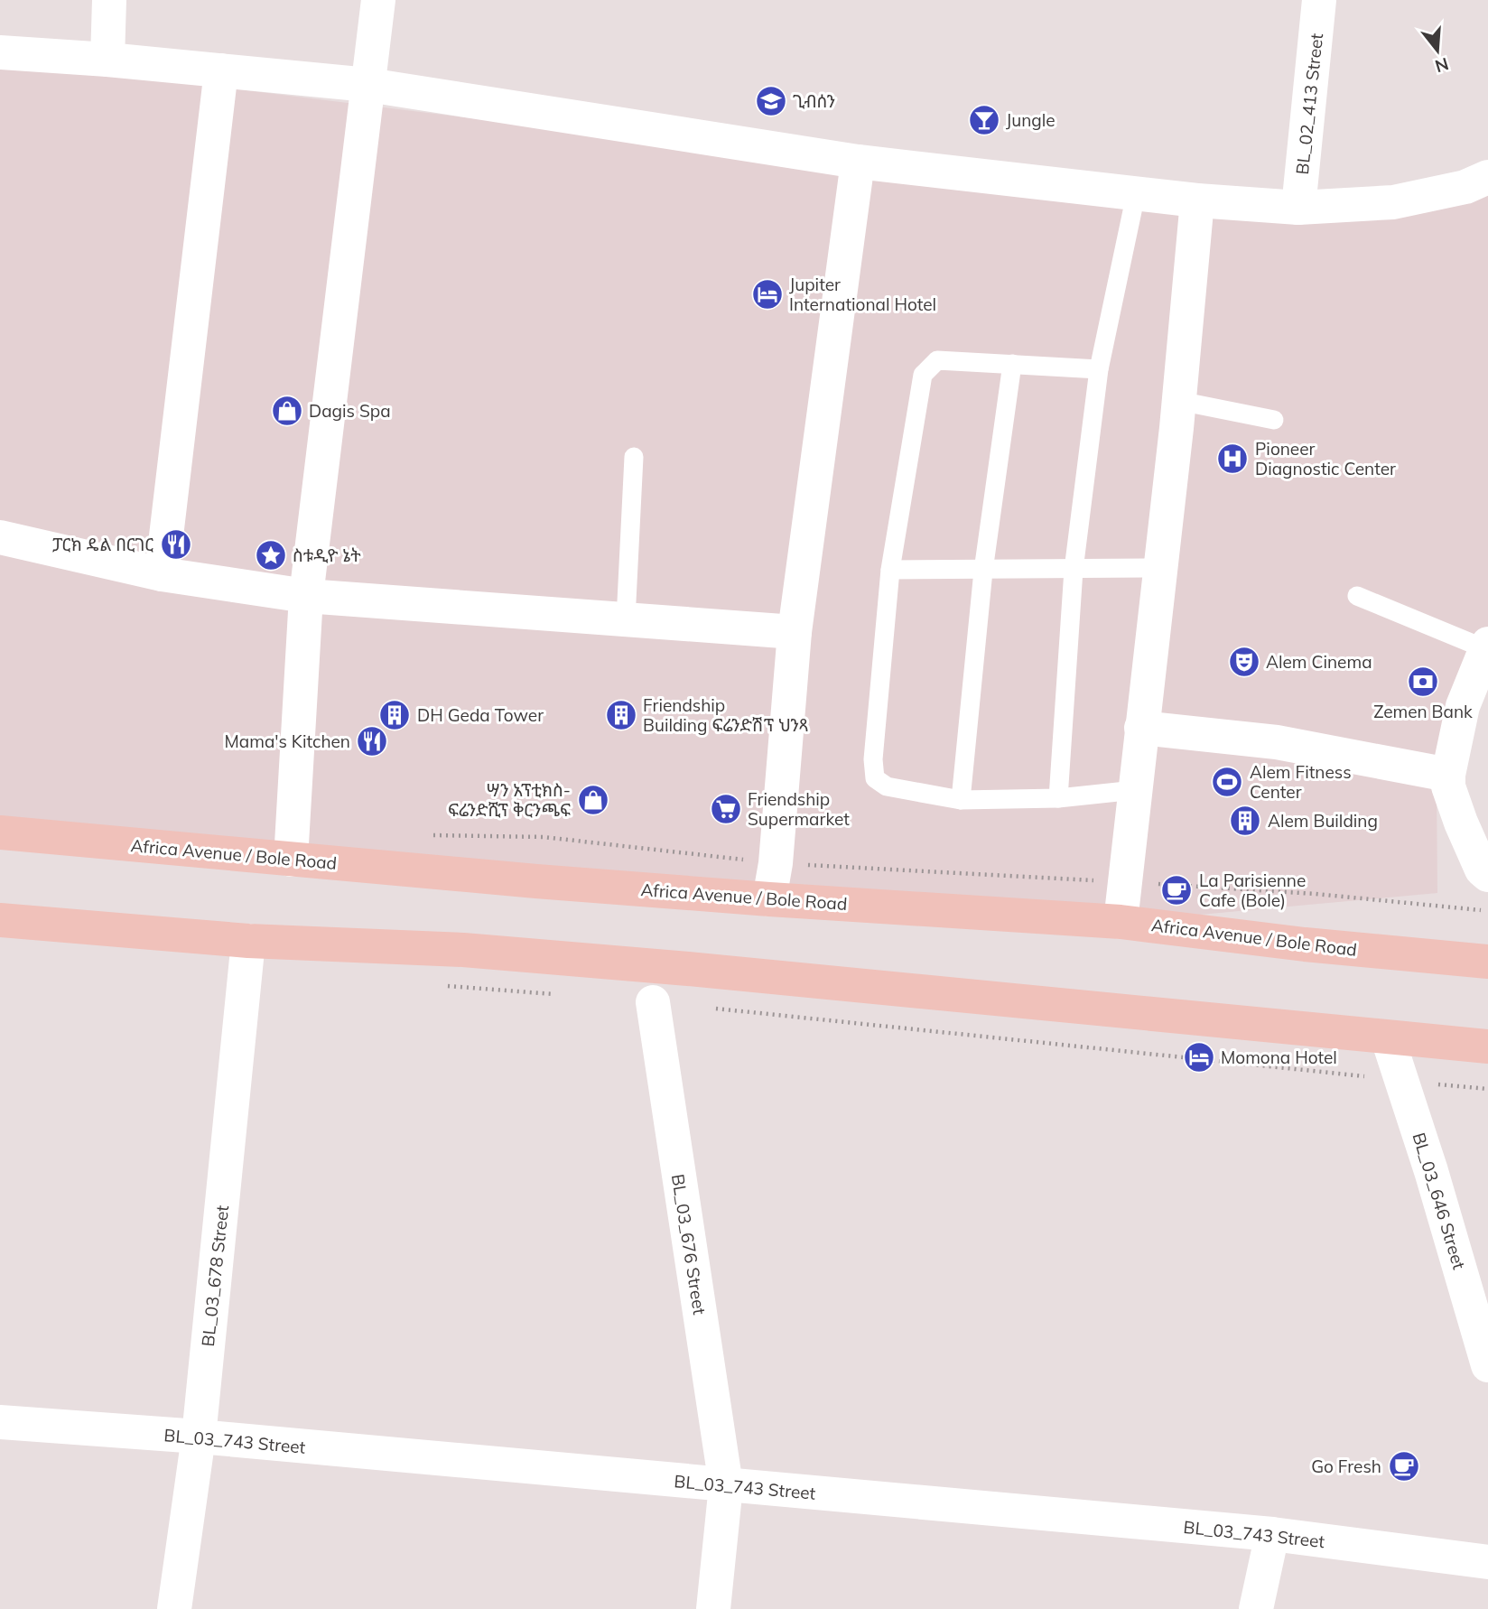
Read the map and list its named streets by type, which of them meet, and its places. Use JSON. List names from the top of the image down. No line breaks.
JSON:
{"streets":{"main road":["Africa Avenue / Bole Road"],"street":["BL_02_413 Street","BL_03_646 Street","BL_03_676 Street","BL_03_678 Street","BL_03_743 Street"]},"crossings":[["BL_03_676 Street","BL_03_743 Street"],["BL_03_678 Street","BL_03_743 Street"]],"places":{"school or university":["ጊብሰን"],"bar":["Jungle"],"hotel":["Jupiter International Hotel","Momona Hotel"],"shop":["Dagis Spa","ሣን አፕቲክስ- ፍሬንድሺፕ ቅርንጫፍ"],"hospital":["Pioneer Diagnostic Center"],"restaurant":["ፓርክ ዴል በርገር","Mama's Kitchen"],"place":["ስቱዲዮ ኔት"],"theatre":["Alem Cinema"],"bank":["Zemen Bank"],"building":["DH Geda Tower","Friendship Building ፍሬንድሽፕ ህንጻ","Alem Building"],"sports":["Alem Fitness Center"],"supermarket":["Friendship Supermarket"],"cafe":["La Parisienne Cafe (Bole)","Go Fresh"]},"north":"bottom"}
